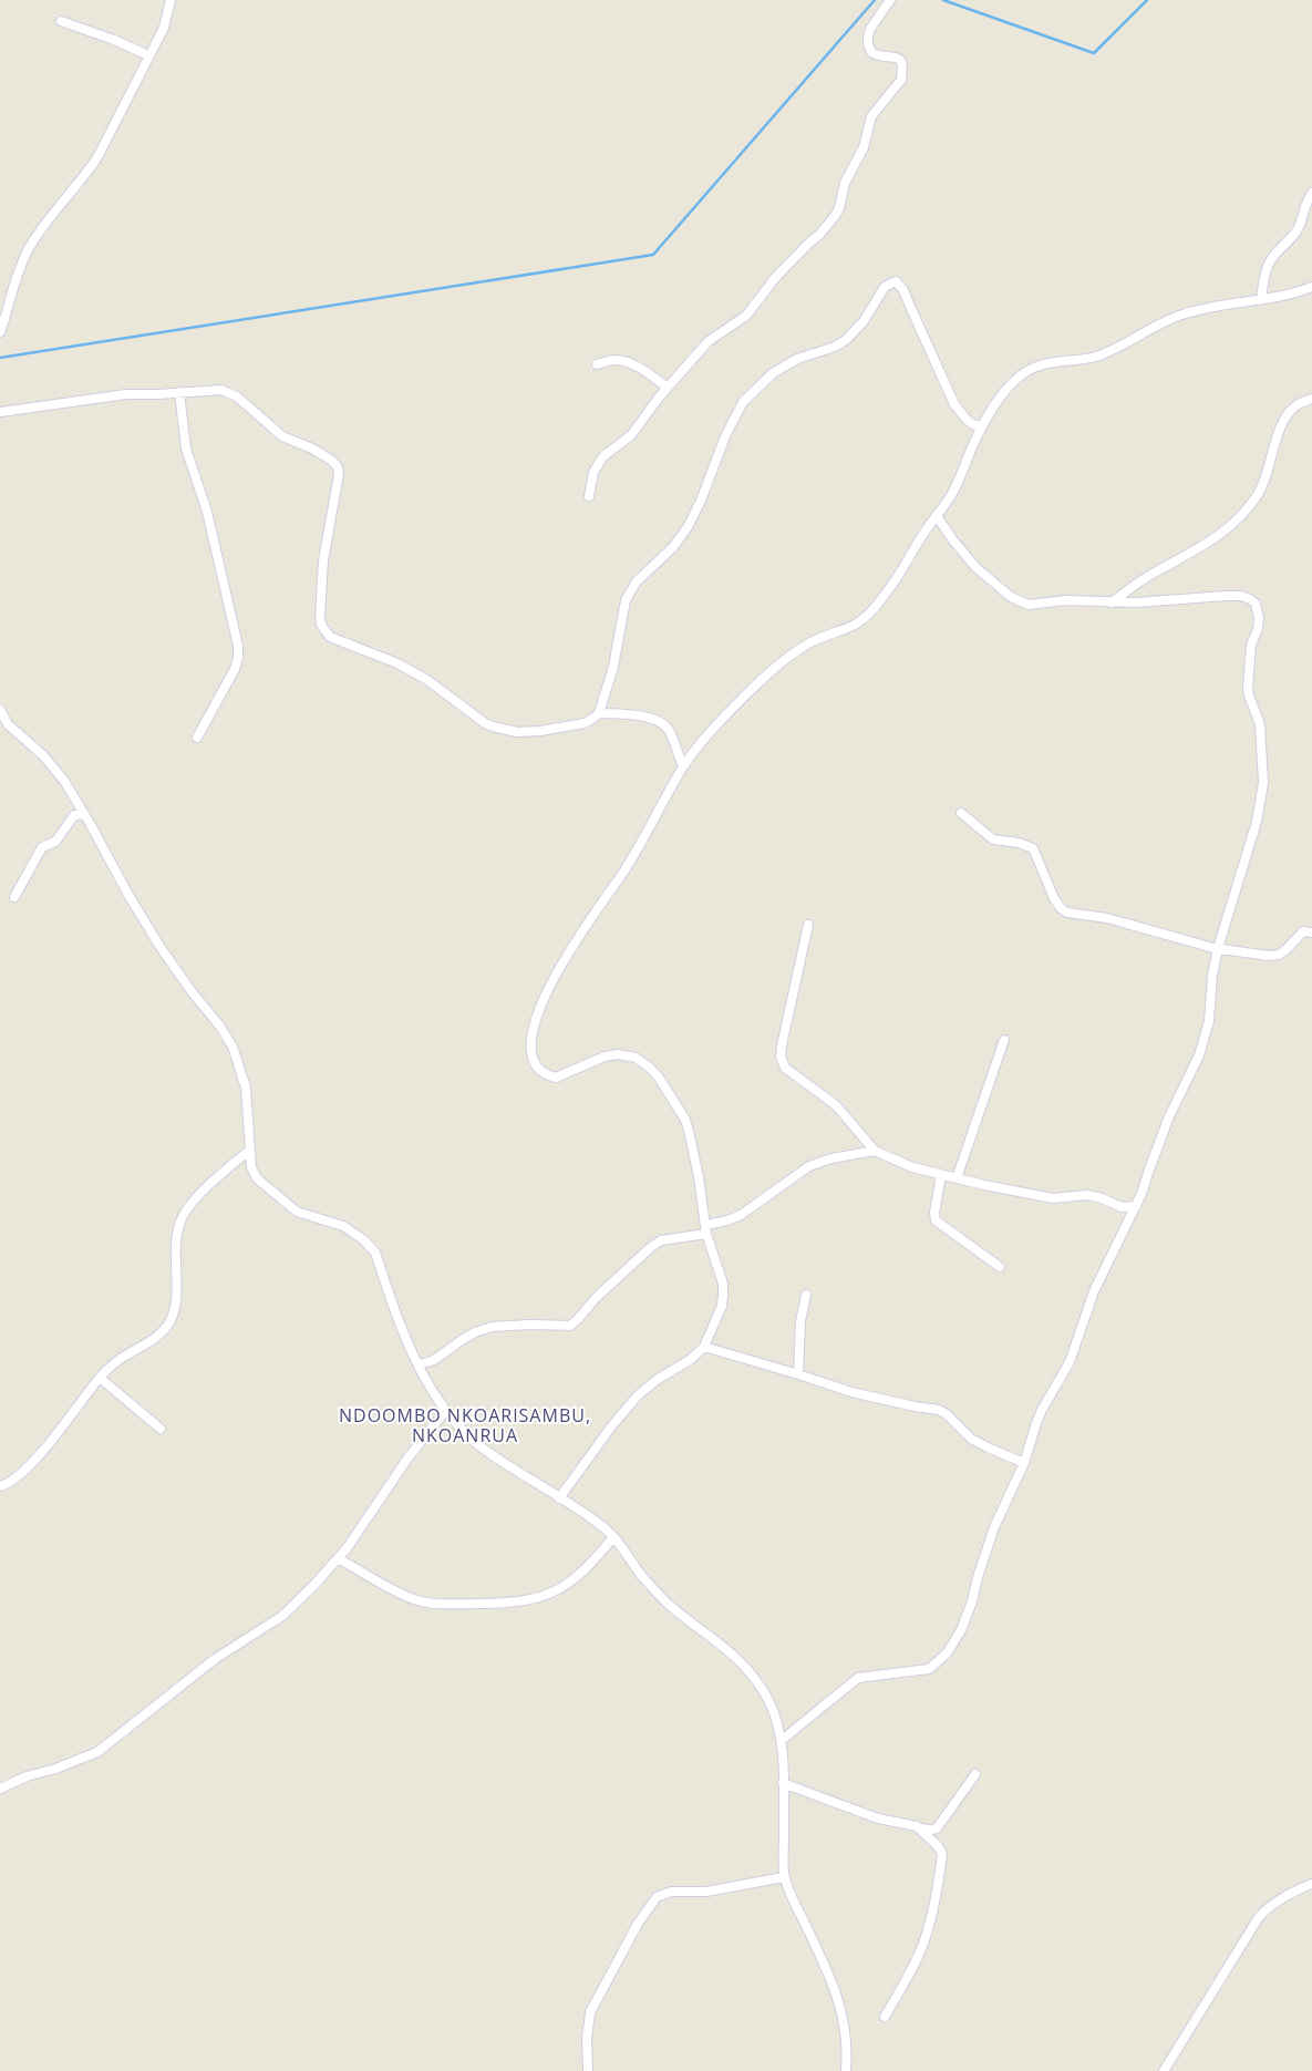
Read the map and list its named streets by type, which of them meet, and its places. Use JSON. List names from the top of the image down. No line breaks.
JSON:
{"districts":["NDOOMBO NKOARISAMBU, NKOANRUA"]}
